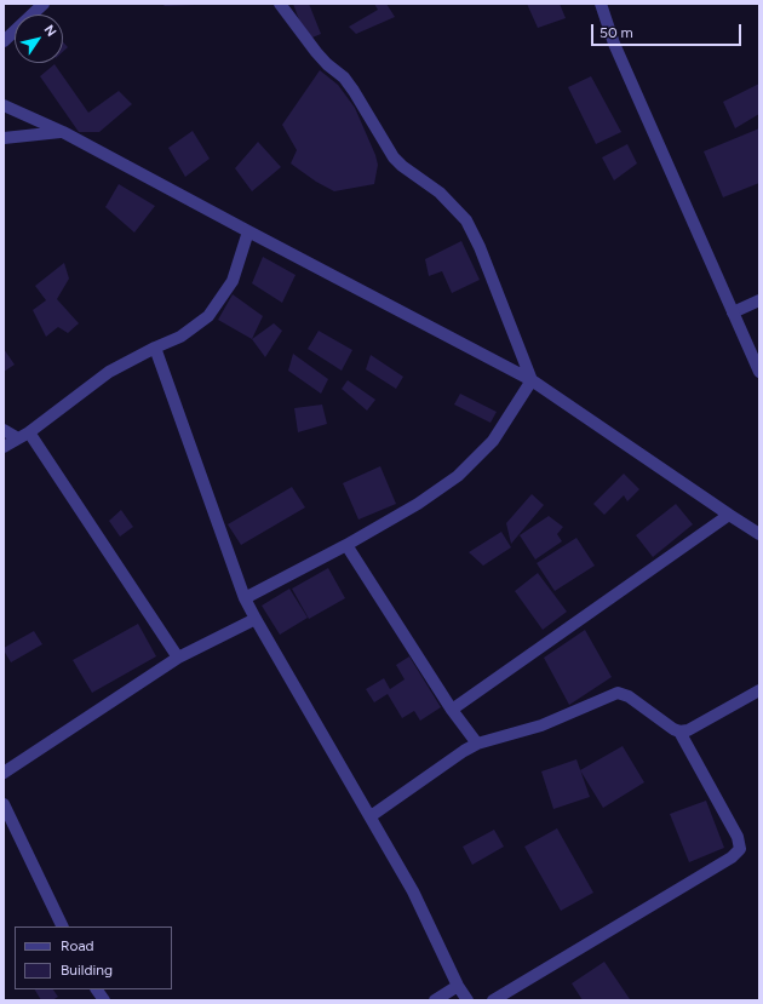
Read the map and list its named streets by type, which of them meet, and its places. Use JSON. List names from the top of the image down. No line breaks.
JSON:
{"legend":["Road","Building"],"scale_bar":"50 m","north":"top right"}
